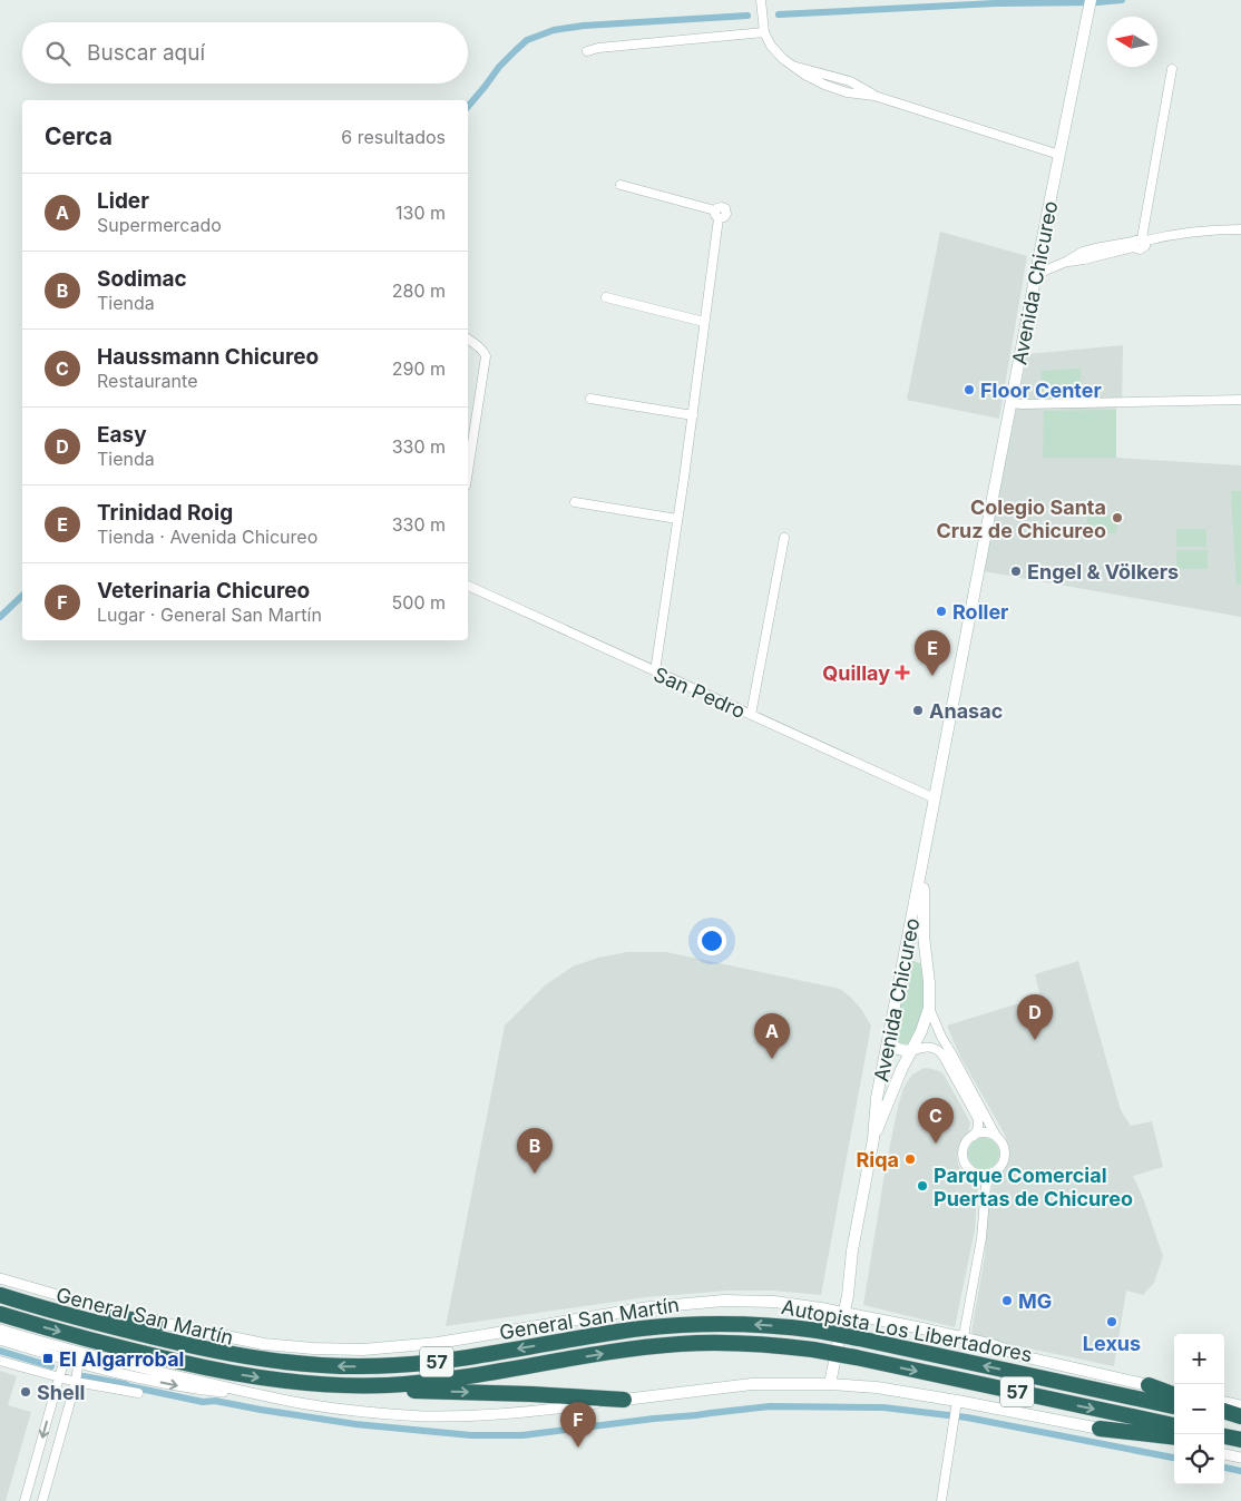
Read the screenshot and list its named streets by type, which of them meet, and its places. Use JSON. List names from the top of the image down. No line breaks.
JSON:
{"streets":{"highway":["Autopista Los Libertadores","57"],"main road":["Avenida Chicureo","General San Martín"],"street":["San Pedro"]},"crossings":[["Avenida Chicureo","San Pedro"],["Avenida Chicureo","General San Martín"]],"places":{"other":["Floor Center","Colegio Santa Cruz de Chicureo","Engel & Völkers","Roller","Anasac","Riqa","Parque Comercial Puertas de Chicureo","MG","Lexus","Shell"],"health":["Quillay"],"transit":["El Algarrobal"]},"north":"left","page":{"search":"Buscar aquí","heading":["Cerca","6 resultados"],"list":[{"mark":"A","name":"Lider","note":"Supermercado","value":"130 m"},{"mark":"B","name":"Sodimac","note":"Tienda","value":"280 m"},{"mark":"C","name":"Haussmann Chicureo","note":"Restaurante","value":"290 m"},{"mark":"D","name":"Easy","note":"Tienda","value":"330 m"},{"mark":"E","name":"Trinidad Roig","note":"Tienda · Avenida Chicureo","value":"330 m"},{"mark":"F","name":"Veterinaria Chicureo","note":"Lugar · General San Martín","value":"500 m"}],"pins":["E","D","A","C","B","F"],"map_buttons":["+","−"]}}
